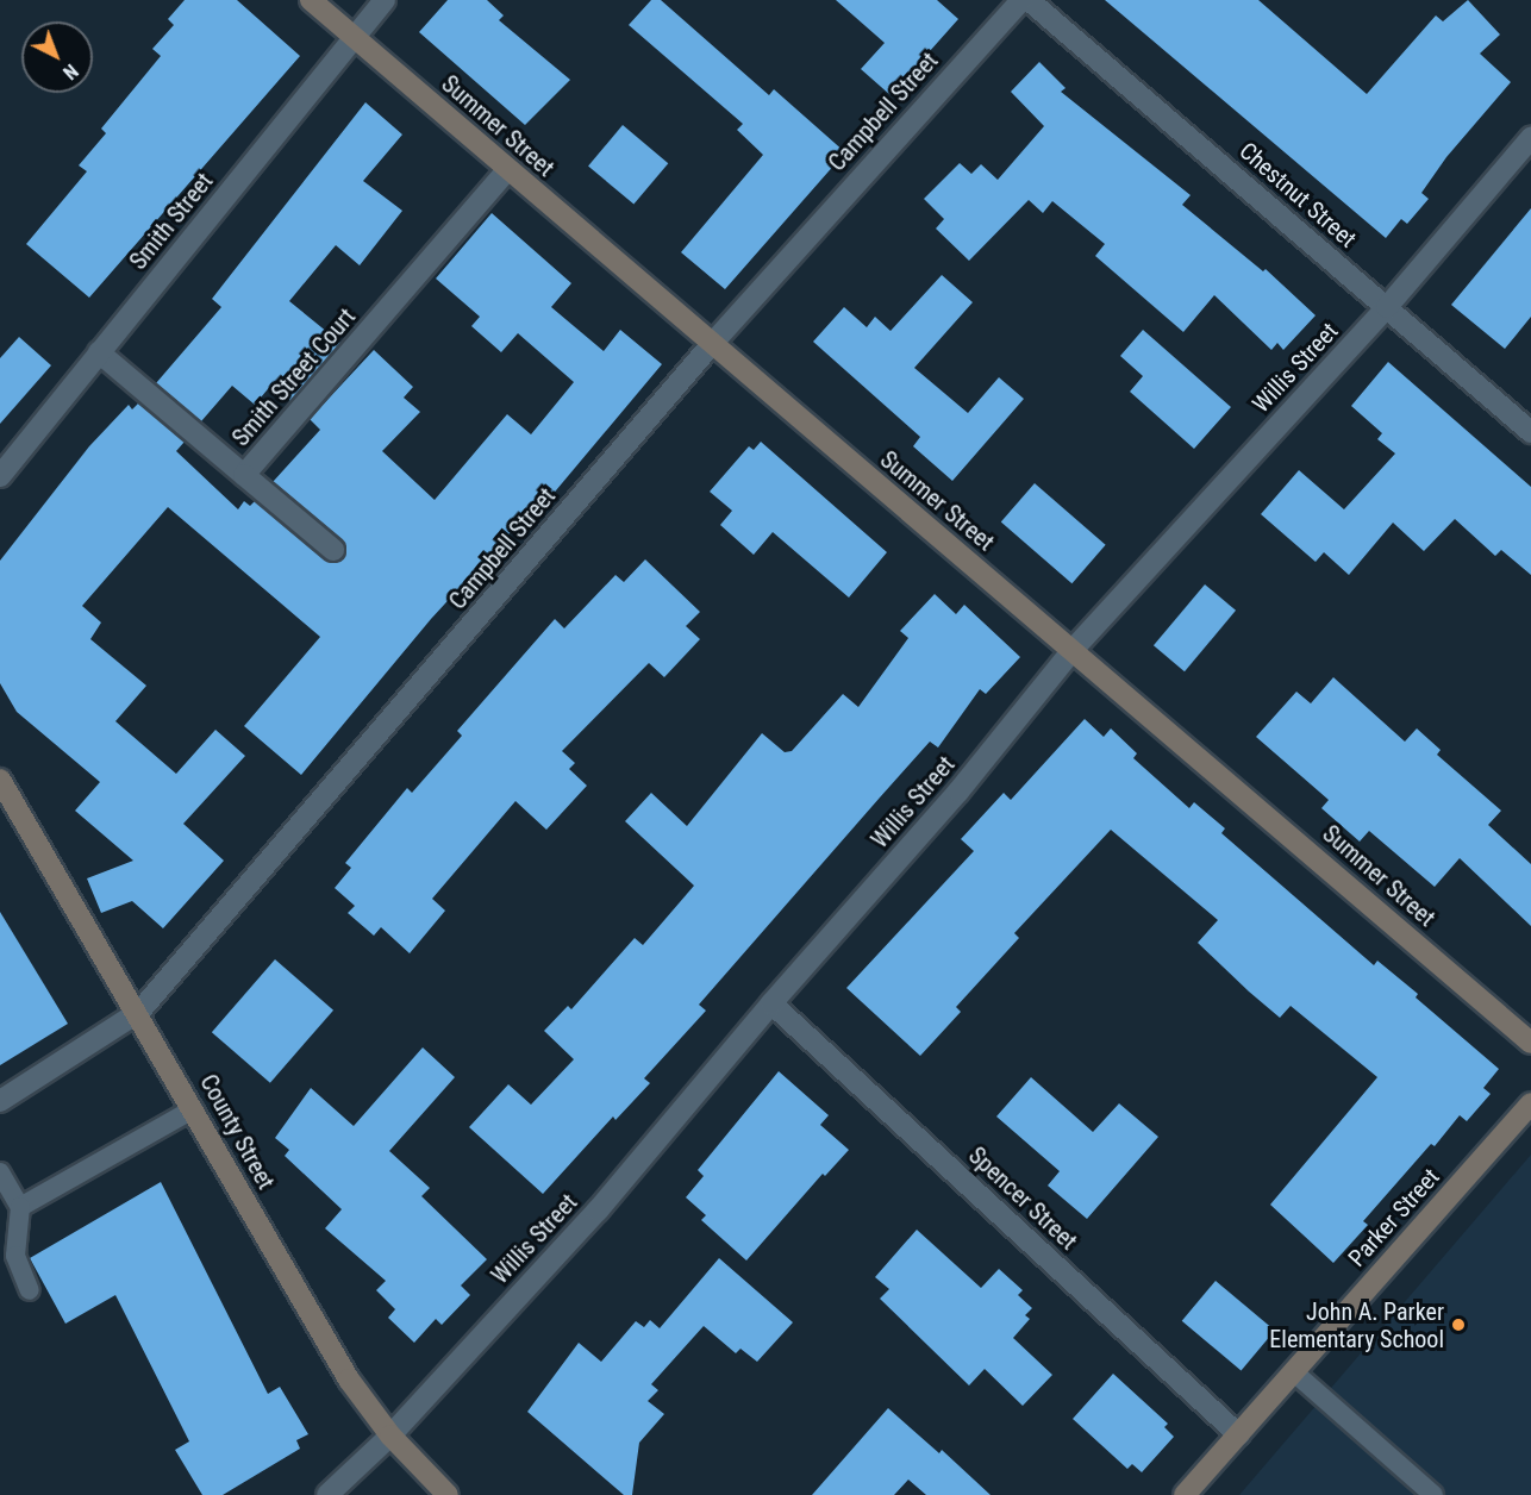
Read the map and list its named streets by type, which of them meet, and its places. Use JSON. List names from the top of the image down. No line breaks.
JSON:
{"streets":{"main road":["Summer Street","County Street","Parker Street"],"street":["Campbell Street","Chestnut Street","Smith Street","Willis Street","Smith Street Court","Spencer Street"]},"crossings":[["Campbell Street","Summer Street"],["Campbell Street","County Street"],["Summer Street","Smith Street"],["Summer Street","Willis Street"],["Summer Street","Smith Street Court"],["Chestnut Street","Willis Street"],["Smith Street","Smith Street Court"],["Willis Street","County Street"],["Willis Street","Spencer Street"],["Spencer Street","Parker Street"]],"places":["John A. Parker Elementary School"],"north":"bottom right"}
